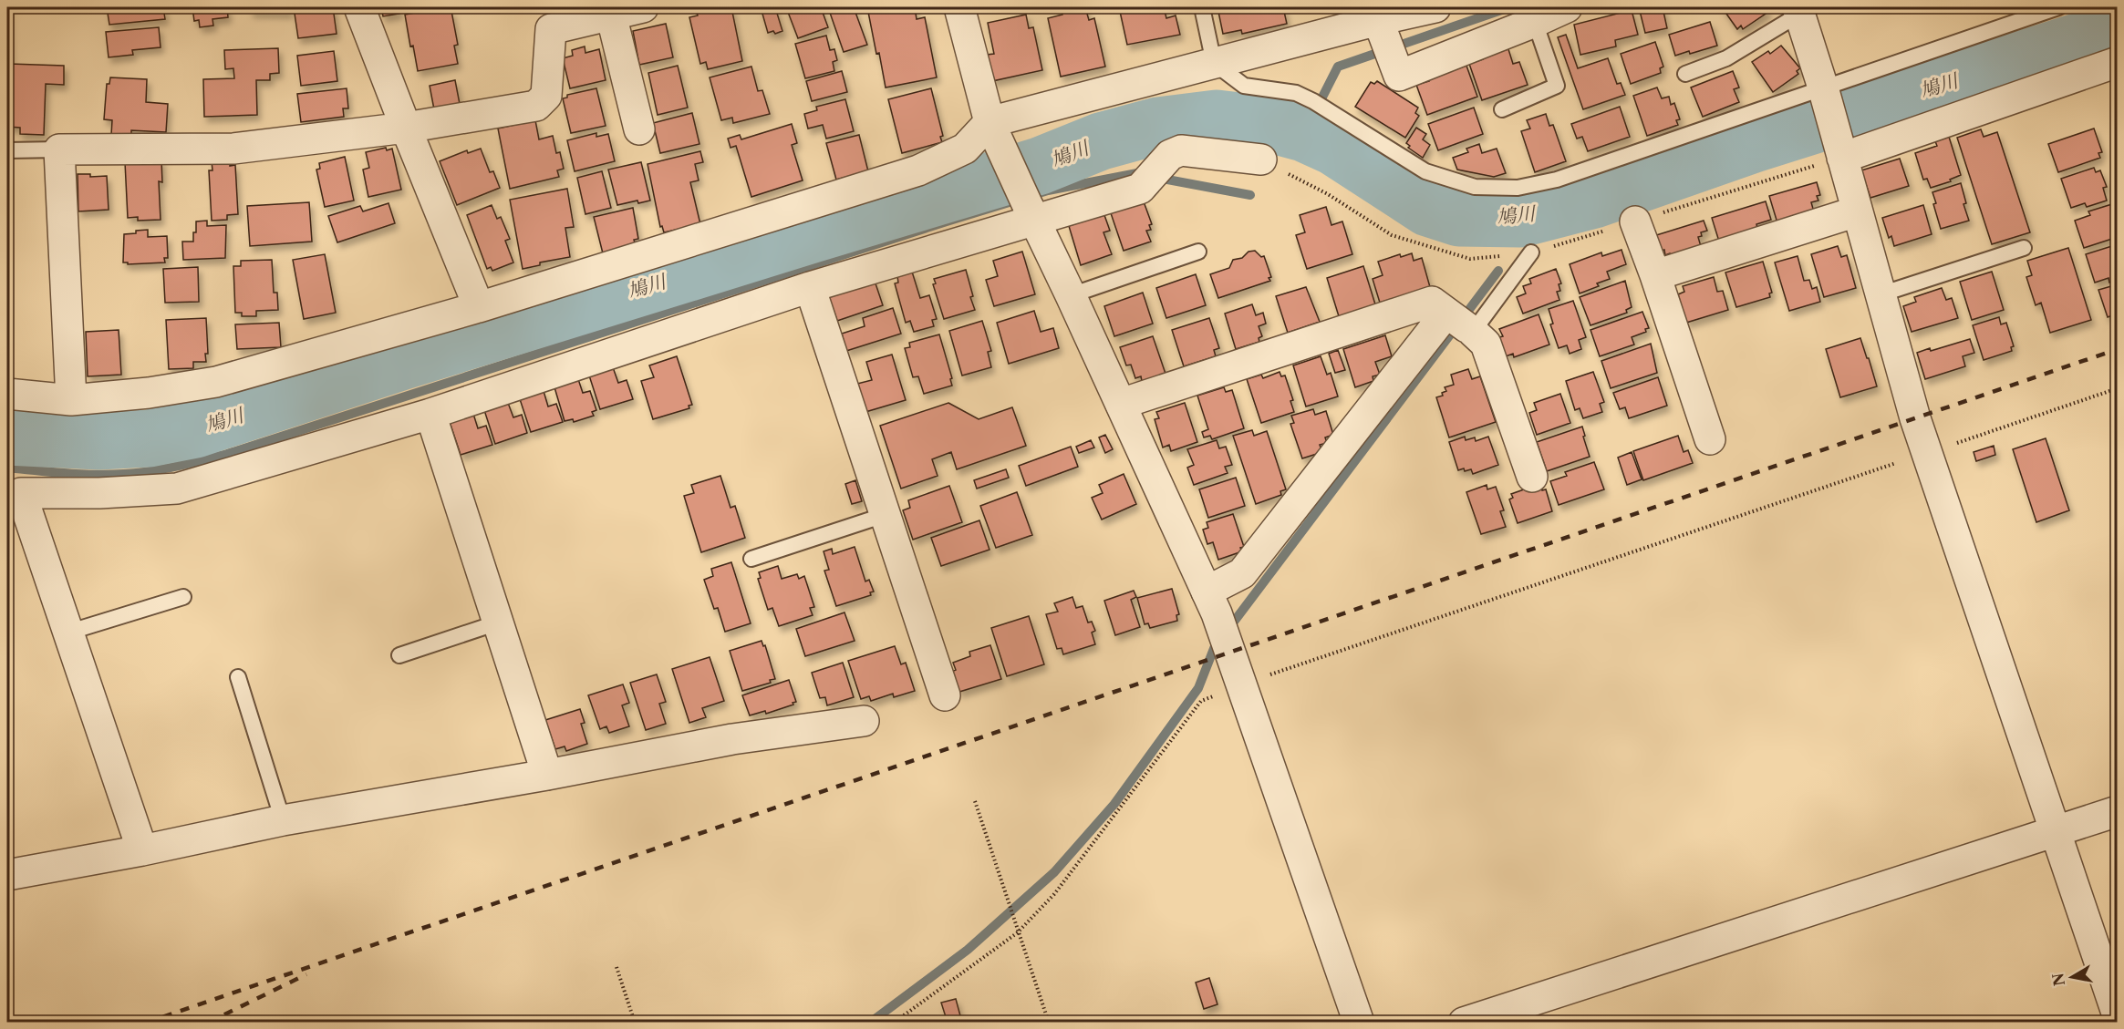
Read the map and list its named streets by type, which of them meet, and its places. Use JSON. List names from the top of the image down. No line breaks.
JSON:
{"water":["鳩川"],"north":"left"}
